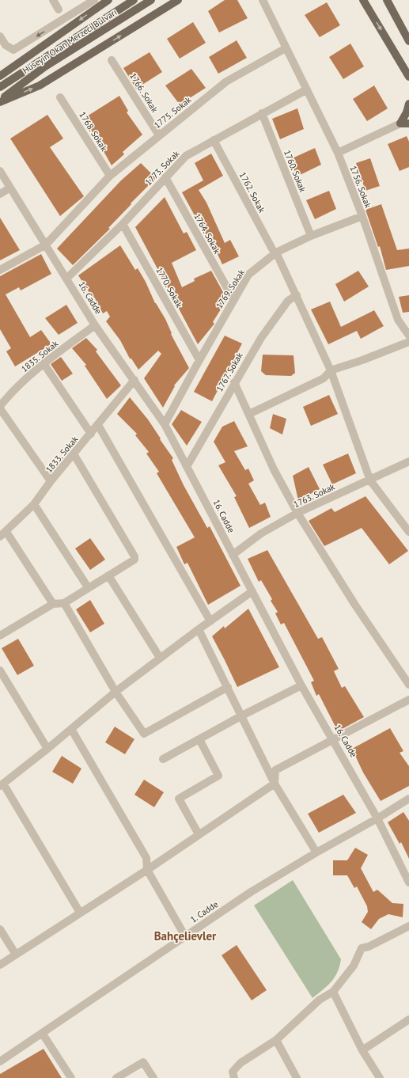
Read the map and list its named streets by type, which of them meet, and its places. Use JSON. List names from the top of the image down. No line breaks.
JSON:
{"streets":{"main road":["Hüseyin Okan Merzeci Bulvarı"],"street":["1766. Sokak","1775. Sokak","1768. Sokak","1773. Sokak","1760. Sokak","1756. Sokak","1762. Sokak","1764. Sokak","1770. Sokak","1769. Sokak","16. Cadde","1835. Sokak","1767. Sokak","1833. Sokak","1763. Sokak","1. Cadde"]},"crossings":[["1766. Sokak","1775. Sokak"],["1775. Sokak","1768. Sokak"],["1775. Sokak","1756. Sokak"],["1775. Sokak","16. Cadde"],["1773. Sokak","1760. Sokak"],["1773. Sokak","1756. Sokak"],["1773. Sokak","1762. Sokak"],["1773. Sokak","1764. Sokak"],["1773. Sokak","1770. Sokak"],["1773. Sokak","16. Cadde"],["1760. Sokak","1769. Sokak"],["1756. Sokak","1769. Sokak"],["1762. Sokak","1769. Sokak"],["1762. Sokak","1767. Sokak"],["1762. Sokak","1763. Sokak"],["1764. Sokak","1769. Sokak"],["1770. Sokak","1769. Sokak"],["1769. Sokak","16. Cadde"],["16. Cadde","1835. Sokak"],["16. Cadde","1767. Sokak"],["16. Cadde","1833. Sokak"],["16. Cadde","1763. Sokak"],["16. Cadde","1. Cadde"]],"districts":["Bahçelievler"]}
